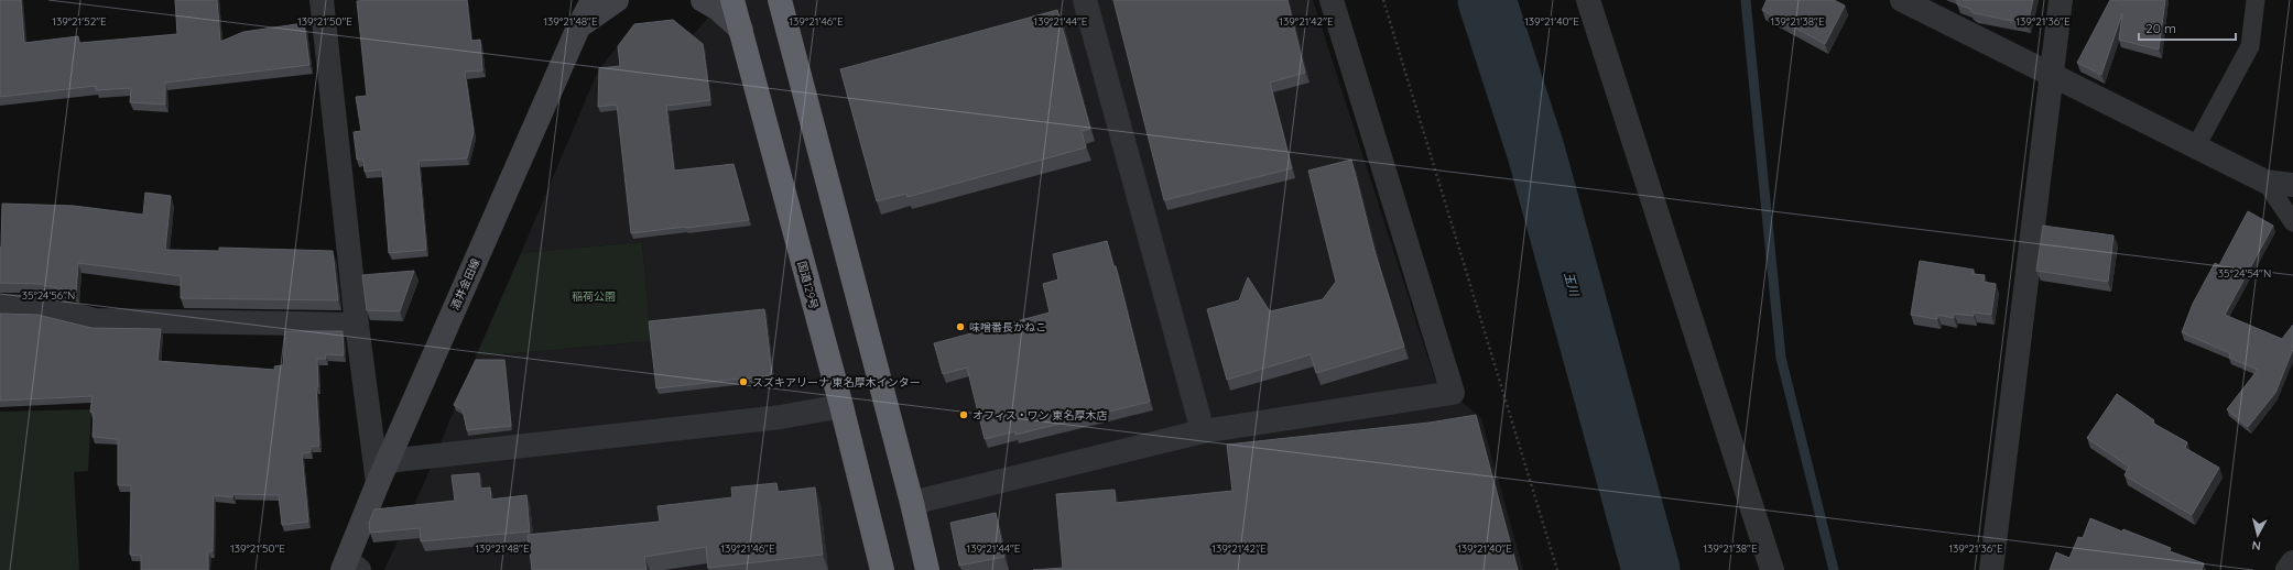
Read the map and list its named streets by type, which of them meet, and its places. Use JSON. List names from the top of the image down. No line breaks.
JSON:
{"streets":{"highway":["国道129号"],"main road":["酒井金田線"]},"water":["玉川"],"parks":["稲荷公園"],"places":["味噌番長かねこ","スズキアリーナ 東名厚木インター","オフィス・ワン 東名厚木店"],"scale_bar":"20 m","north":"bottom","coordinates":["139°21'52\"E","139°21'50\"E","139°21'48\"E","139°21'46\"E","139°21'44\"E","139°21'42\"E","139°21'40\"E","139°21'38\"E","139°21'36\"E","35°24'54\"N","35°24'56\"N"]}
